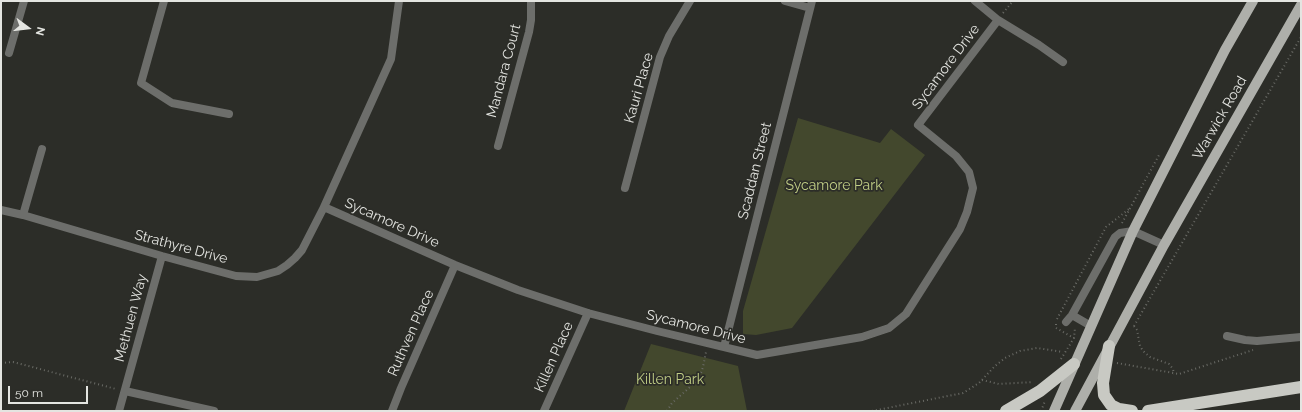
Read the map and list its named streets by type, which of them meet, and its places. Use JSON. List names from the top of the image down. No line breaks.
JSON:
{"streets":{"main road":["Warwick Road"],"street":["Sycamore Drive","Mandara Court","Kauri Place","Scaddan Street","Strathyre Drive","Methuen Way","Ruthven Place","Killen Place"]},"crossings":[["Sycamore Drive","Scaddan Street"],["Sycamore Drive","Strathyre Drive"],["Sycamore Drive","Ruthven Place"],["Sycamore Drive","Killen Place"],["Strathyre Drive","Methuen Way"]],"parks":["Sycamore Park","Killen Park"],"scale_bar":"50 m","north":"right"}
